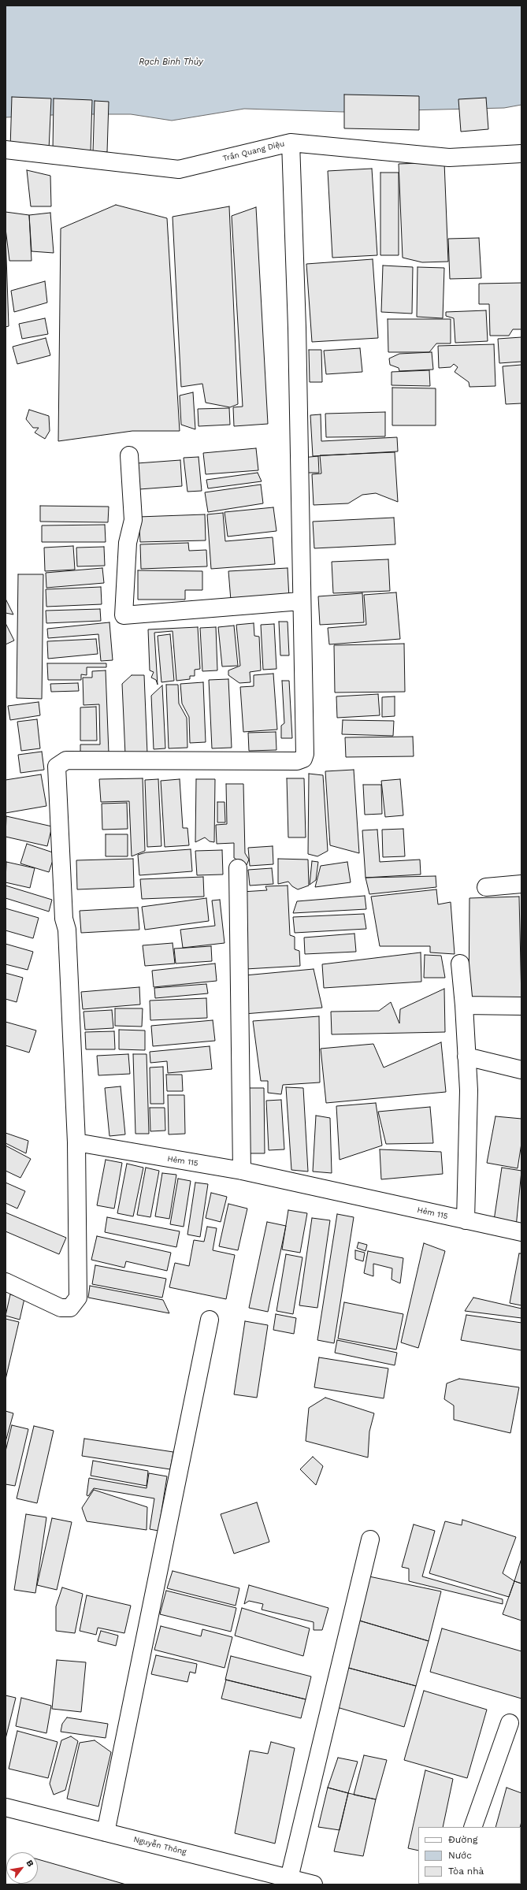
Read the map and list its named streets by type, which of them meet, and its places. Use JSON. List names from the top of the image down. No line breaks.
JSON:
{"streets":{"street":["Trần Quang Diệu","Hẻm 115","Nguyễn Thông"]},"water":["Rạch Bình Thủy"],"legend":["Đường","Nước","Tòa nhà"],"north":"top right"}
